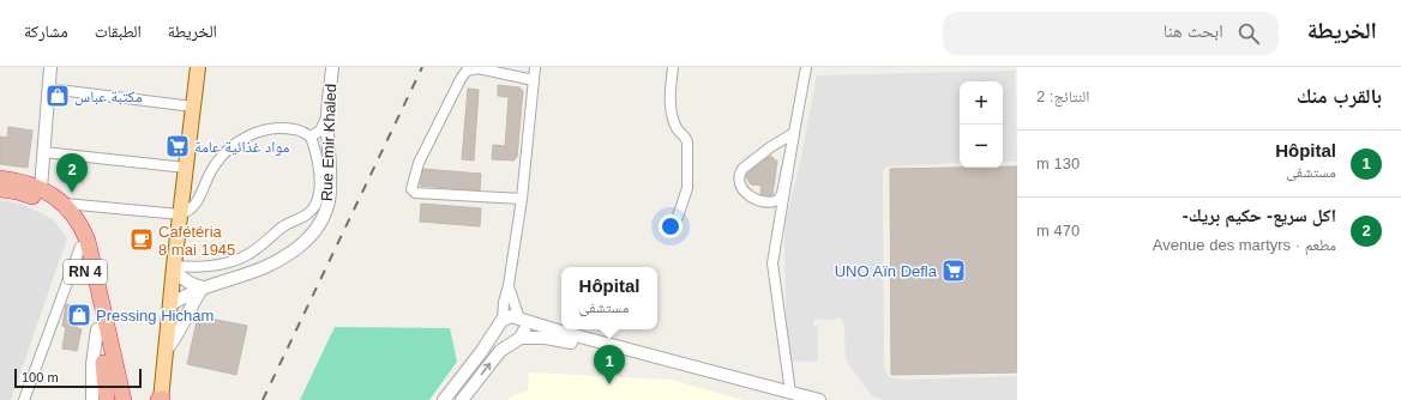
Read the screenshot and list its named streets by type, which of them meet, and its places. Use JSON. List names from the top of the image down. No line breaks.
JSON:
{"streets":{"highway":["RN 4"],"street":["Rue Emir Khaled"]},"places":{"shop":["مكتبة عباس","Pressing Hicham"],"supermarket":["مواد غذائية عامة","UNO Aïn Defla"],"cafe":["Cafétéria 8 mai 1945"]},"scale_bar":"100 m","page":{"header":"الخريطة","search":"ابحث هنا","nav":["الخريطة","الطبقات","مشاركة"],"heading":["بالقرب منك","النتائج: 2"],"map_buttons":["+","−"],"list":[{"mark":"1","name":"Hôpital","note":"مستشفى","value":"130 m"},{"mark":"2","name":"اكل سريع- حكيم بريك-","note":"مطعم · Avenue des martyrs","value":"470 m"}],"pins":["2","1"],"popup":["Hôpital","مستشفى"],"scale":"100 m"}}
